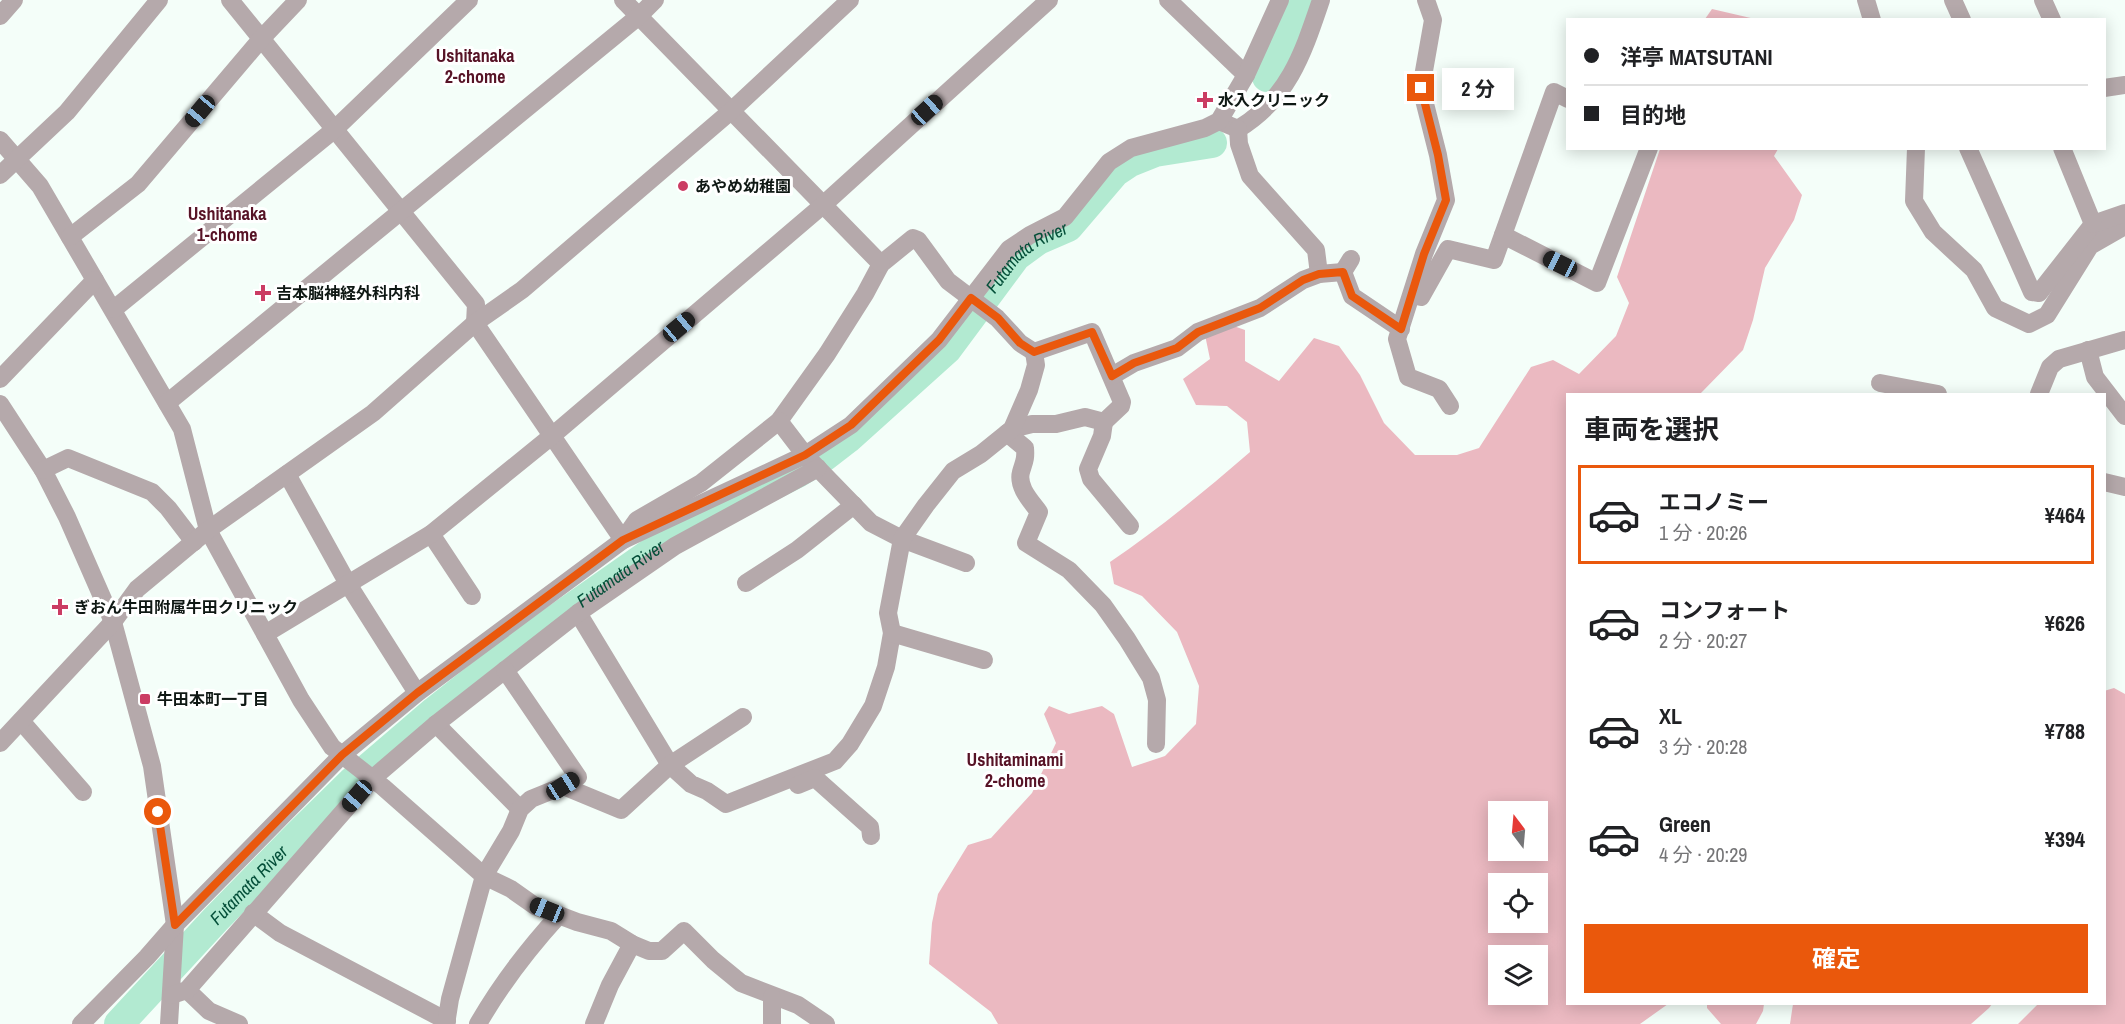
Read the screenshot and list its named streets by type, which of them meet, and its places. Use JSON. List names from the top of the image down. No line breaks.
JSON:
{"districts":["Ushitanaka 2-chome","Ushitanaka 1-chome","Ushitaminami 2-chome"],"water":["Futamata River"],"places":{"health":["水入クリニック","吉本脳神経外科内科","ぎおん牛田附属牛田クリニック"],"other":["あやめ幼稚園"],"transit":["牛田本町一丁目"]},"north":"top","page":{"banner":["洋亭 MATSUTANI","目的地"],"bubble":"2 分","heading":"車両を選択","list":[{"name":"エコノミー","note":"1 分 · 20:26","value":"¥464"},{"name":"コンフォート","note":"2 分 · 20:27","value":"¥626"},{"name":"XL","note":"3 分 · 20:28","value":"¥788"},{"name":"Green","note":"4 分 · 20:29","value":"¥394"}],"buttons":"確定"}}
